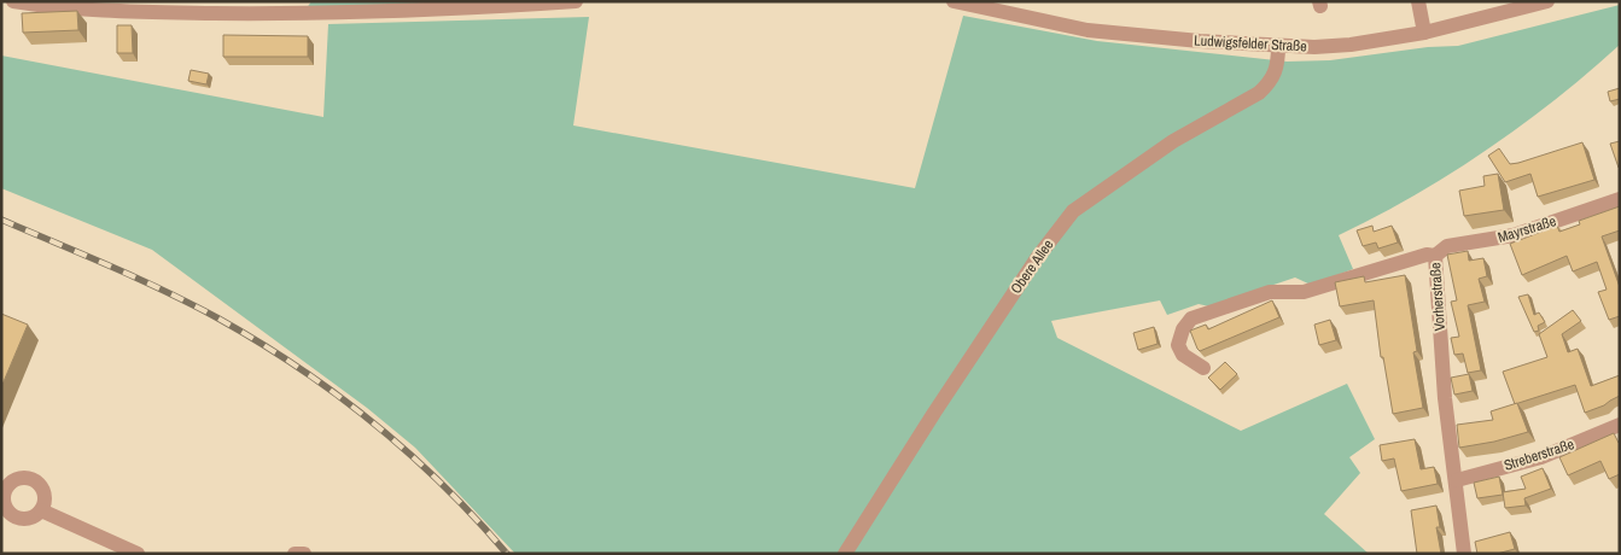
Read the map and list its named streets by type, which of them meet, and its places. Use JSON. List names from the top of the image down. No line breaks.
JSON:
{"streets":{"street":["Ludwigsfelder Straße","Mayrstraße","Obere Allee","Vorherstraße","Streberstraße"]},"crossings":[["Ludwigsfelder Straße","Obere Allee"],["Mayrstraße","Vorherstraße"],["Vorherstraße","Streberstraße"]]}
